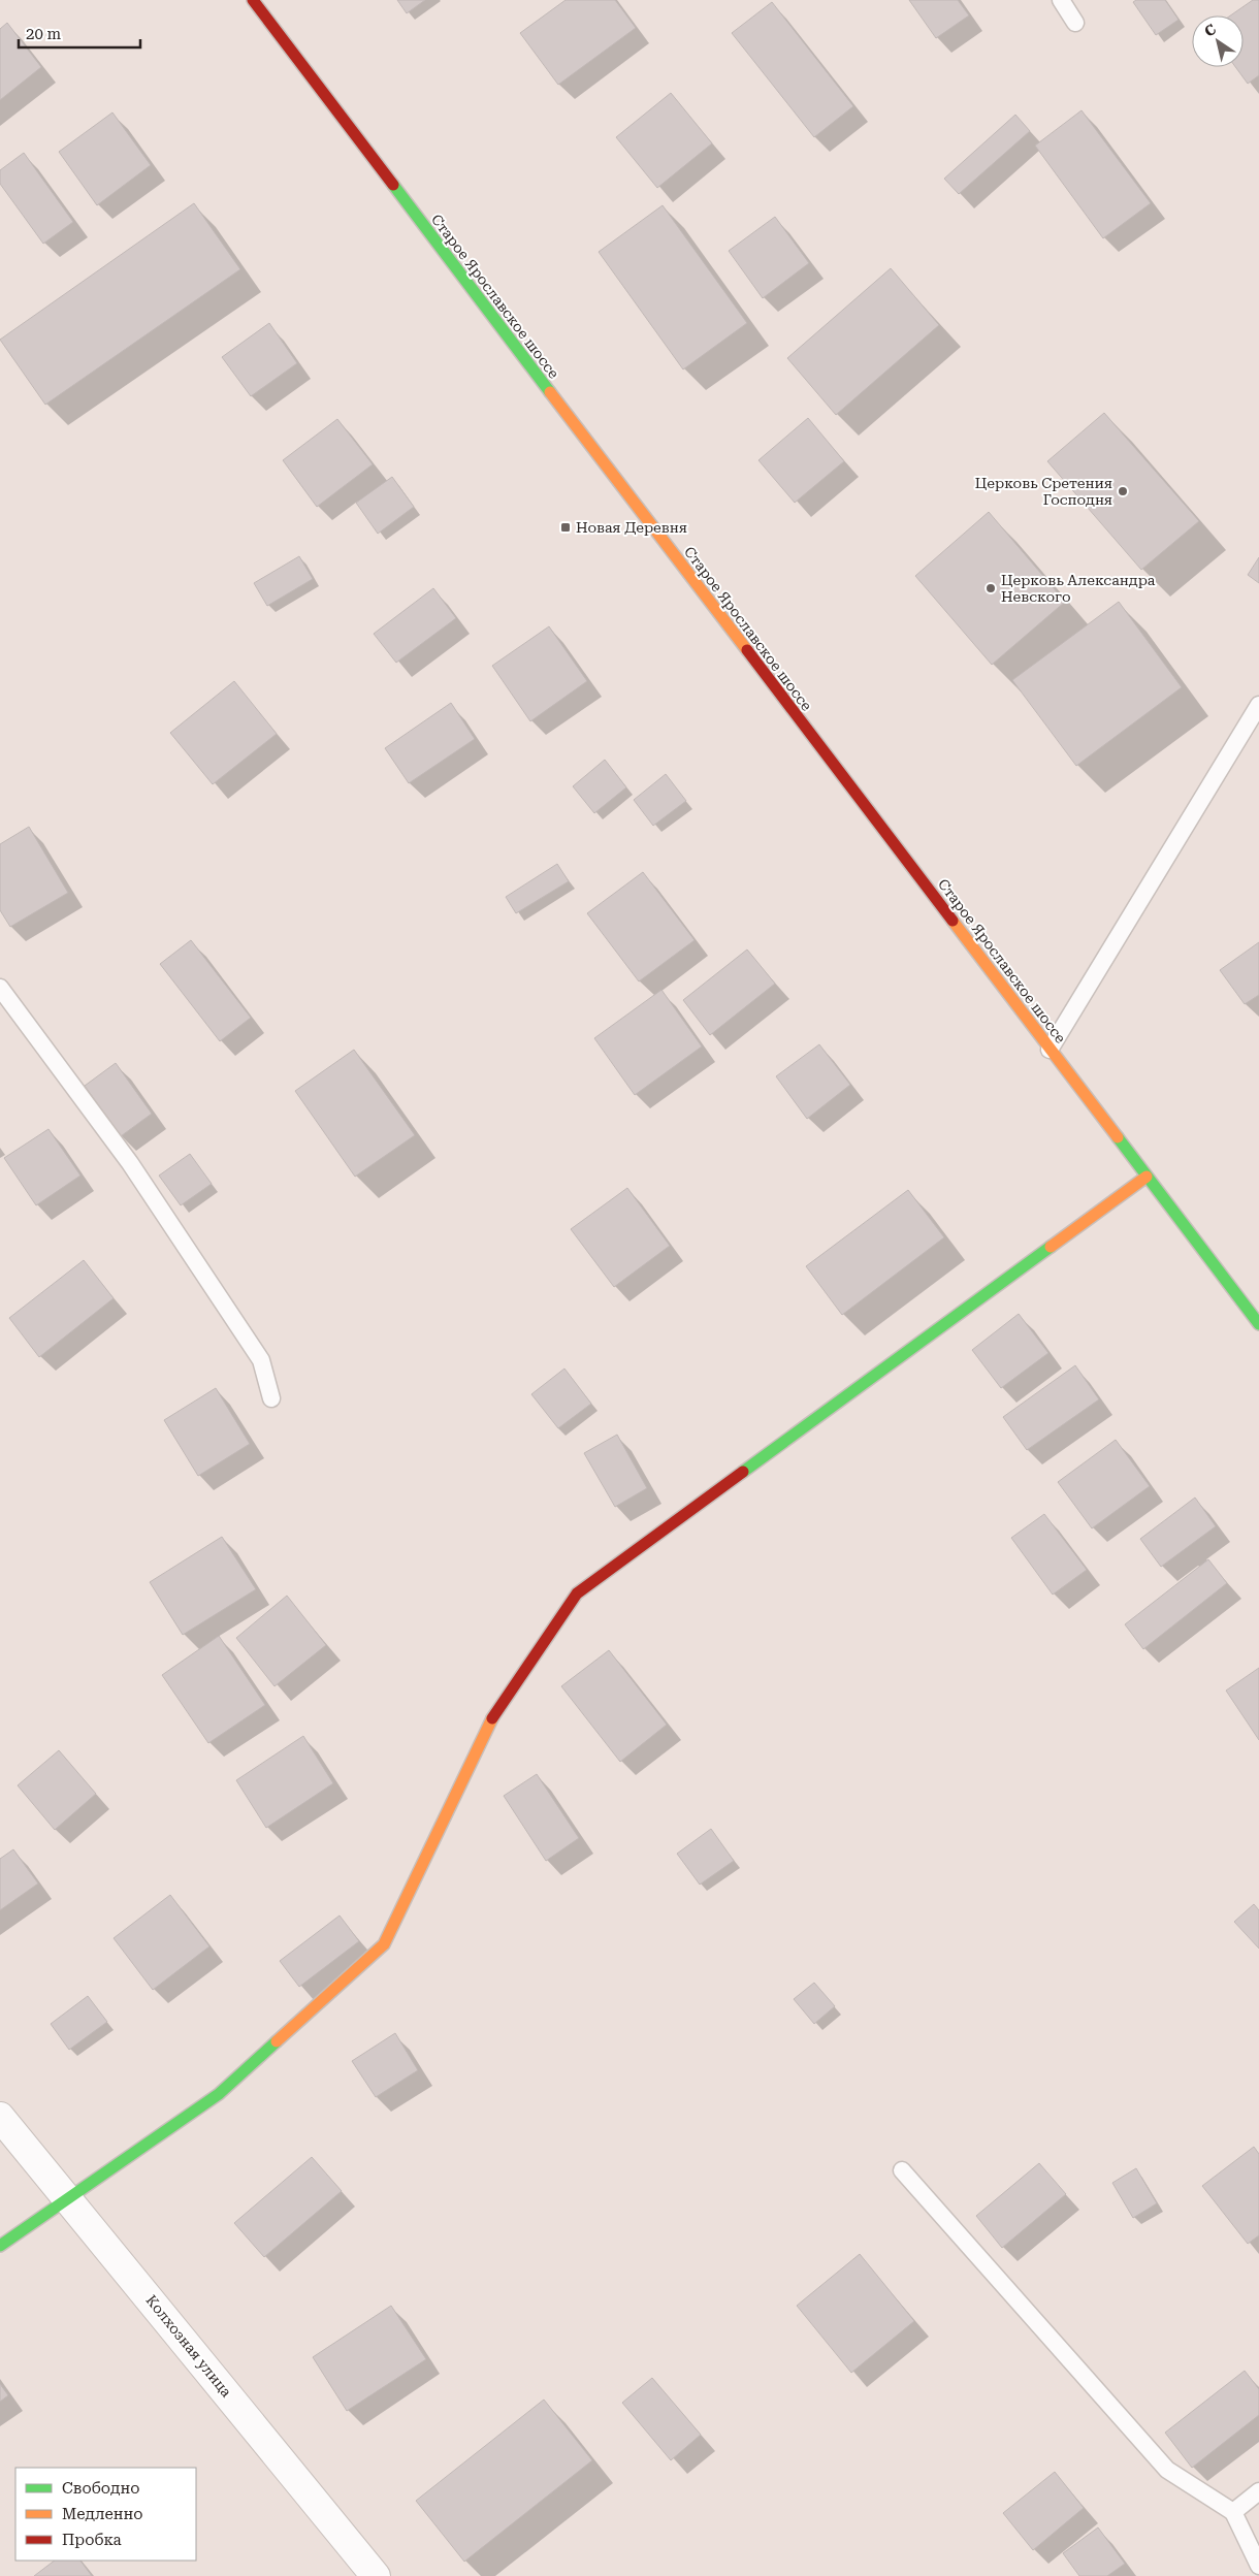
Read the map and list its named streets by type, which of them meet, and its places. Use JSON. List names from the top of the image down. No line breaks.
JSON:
{"streets":{"main road":["Старое Ярославское шоссе"],"street":["Колхозная улица"]},"places":{"other":["Церковь Сретения Господня","Церковь Александра Невского"],"transit":["Новая Деревня"]},"legend":["Свободно","Медленно","Пробка"],"scale_bar":"20 m","north":"top left"}
